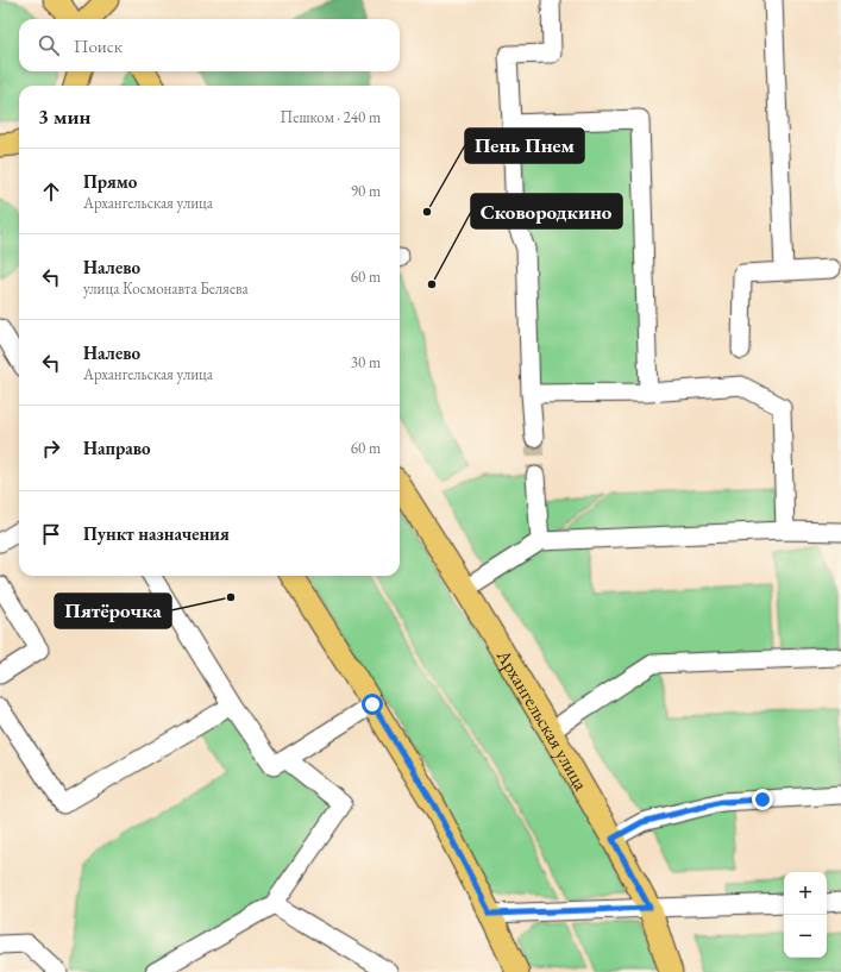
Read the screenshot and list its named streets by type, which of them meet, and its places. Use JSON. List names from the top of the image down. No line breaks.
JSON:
{"streets":{"main road":["Архангельская улица"]},"places":["Пень Пнем","Сковородкино","Пятёрочка"],"page":{"search":"Поиск","heading":["3 мин","Пешком · 240 m"],"list":[["Прямо","Архангельская улица","90 m"],["Налево","улица Космонавта Беляева","60 m"],["Налево","Архангельская улица","30 m"],["Направо","60 m"],"Пункт назначения"],"map_buttons":["+","−"]}}
